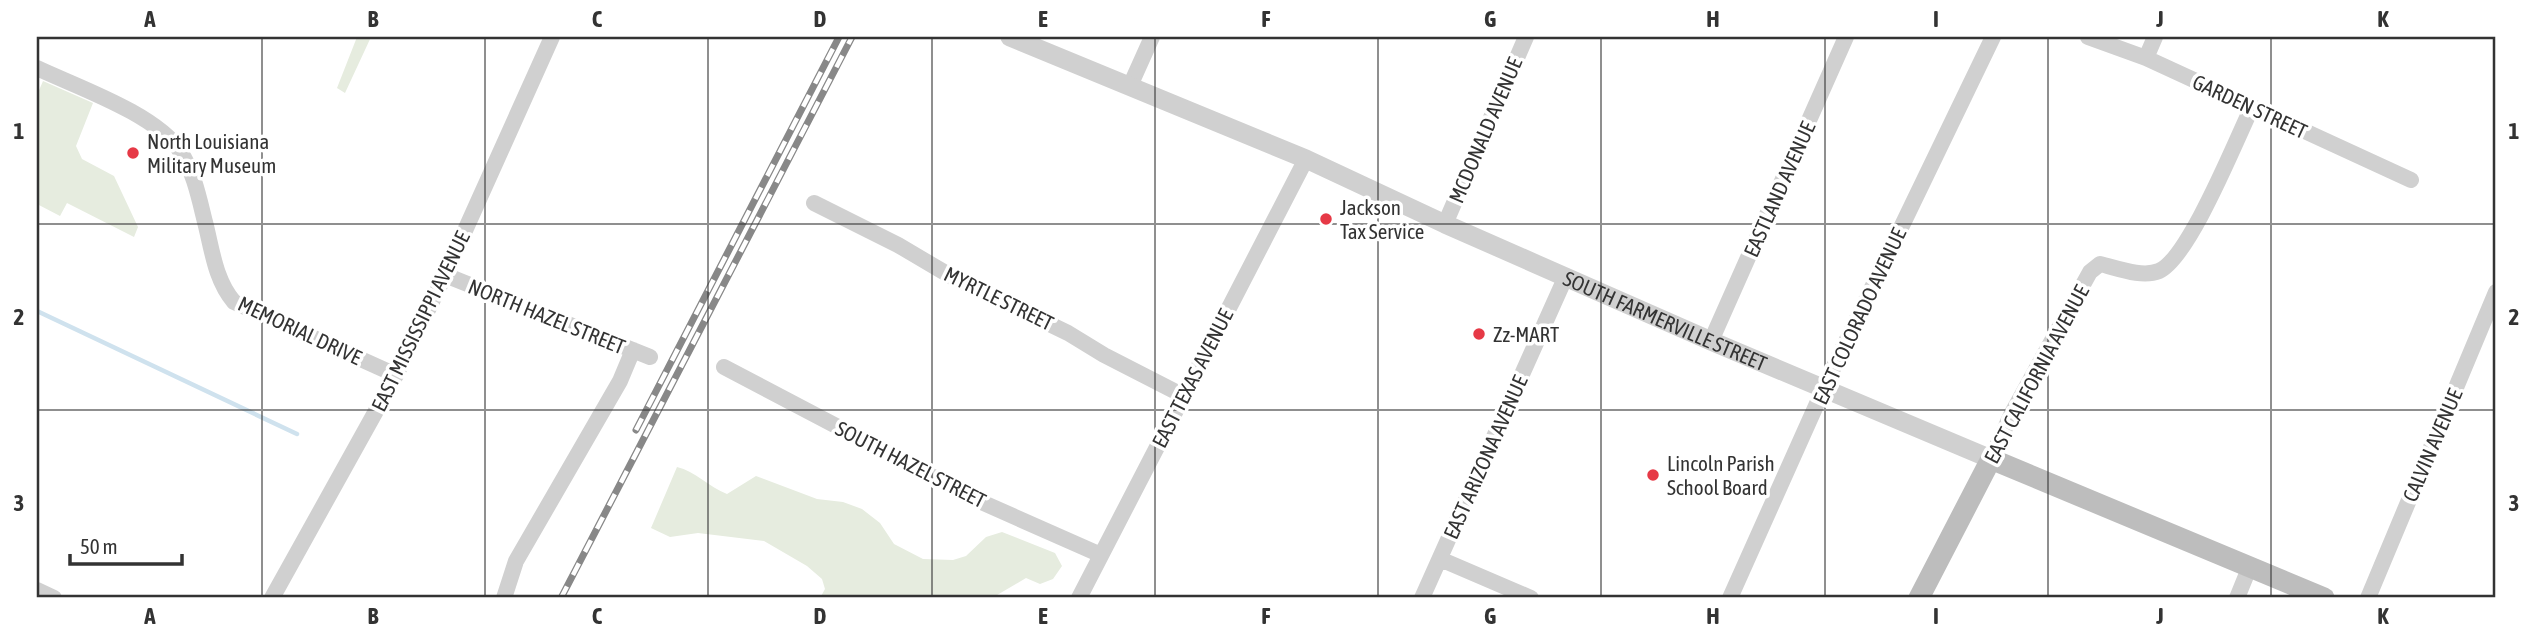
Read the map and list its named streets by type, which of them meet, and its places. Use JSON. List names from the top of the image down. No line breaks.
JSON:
{"streets":{"main road":["SOUTH FARMERVILLE STREET","EAST CALIFORNIA AVENUE"],"street":["GARDEN STREET","MCDONALD AVENUE","EASTLAND AVENUE","MYRTLE STREET","NORTH HAZEL STREET","EAST COLORADO AVENUE","EAST MISSISSIPPI AVENUE","MEMORIAL DRIVE","EAST TEXAS AVENUE","CALVIN AVENUE","EAST ARIZONA AVENUE","SOUTH HAZEL STREET"]},"crossings":[["GARDEN STREET","EAST CALIFORNIA AVENUE"],["MCDONALD AVENUE","SOUTH FARMERVILLE STREET"],["EASTLAND AVENUE","SOUTH FARMERVILLE STREET"],["MYRTLE STREET","EAST TEXAS AVENUE"],["NORTH HAZEL STREET","EAST MISSISSIPPI AVENUE"],["EAST COLORADO AVENUE","SOUTH FARMERVILLE STREET"],["EAST MISSISSIPPI AVENUE","MEMORIAL DRIVE"],["SOUTH FARMERVILLE STREET","EAST CALIFORNIA AVENUE"],["SOUTH FARMERVILLE STREET","EAST TEXAS AVENUE"],["SOUTH FARMERVILLE STREET","EAST ARIZONA AVENUE"],["EAST TEXAS AVENUE","SOUTH HAZEL STREET"]],"places":["North Louisiana Military Museum","Jackson Tax Service","Zz-MART","Lincoln Parish School Board"],"scale_bar":"50 m","grid":{"columns":["A","B","C","D","E","F","G","H","I","J","K"],"rows":["1","2","3"]}}
